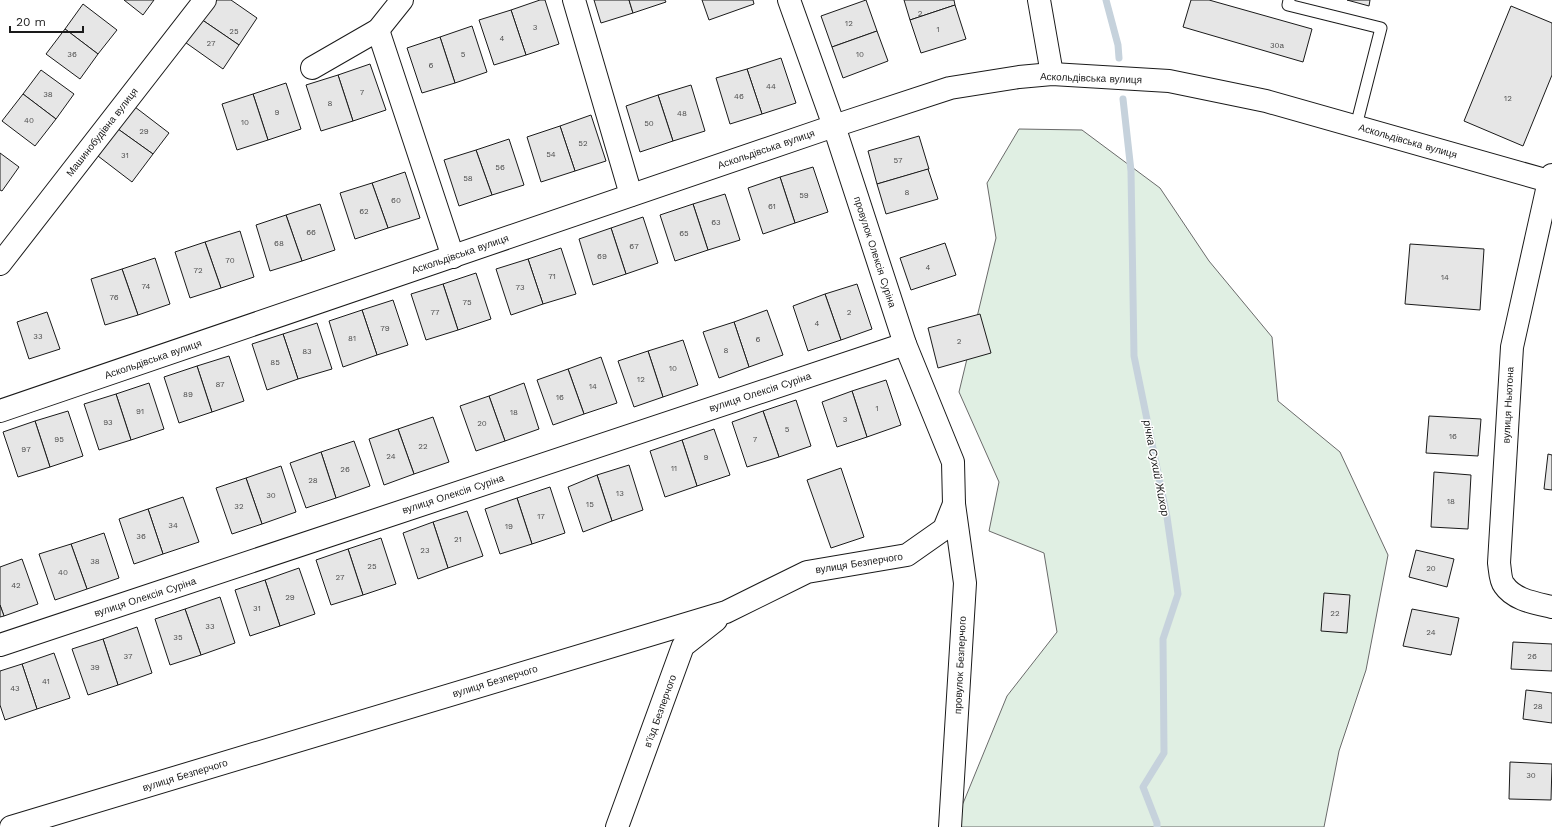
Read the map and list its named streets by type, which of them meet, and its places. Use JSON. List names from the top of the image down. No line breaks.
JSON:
{"streets":{"street":["Аскольдівська вулиця","Машинобудівна вулиця","провулок Олексія Суріна","вулиця Олексія Суріна","вулиця Ньютона","вулиця Безперчого","провулок Безперчого","в'їзд Безперчого"]},"crossings":[["Аскольдівська вулиця","провулок Олексія Суріна"],["Аскольдівська вулиця","вулиця Ньютона"],["провулок Олексія Суріна","вулиця Олексія Суріна"],["провулок Олексія Суріна","вулиця Безперчого"],["провулок Олексія Суріна","провулок Безперчого"],["вулиця Безперчого","провулок Безперчого"],["вулиця Безперчого","в'їзд Безперчого"]],"water":["річка Сухий Жихор"],"house_numbers":["2","12","3","1","25","4","27","30а","36","5","10","6","44","7","38","46","12","8","9","48","40","10","50","29","52","54","31","57","56","58","8","59","60","61","62","63","66","65","68","67","69","70","4","72","71","14","74","73","76","75","77","2","4","79","33","81","6","2","8","83","85","10","12","87","14","89","16","1","91","18","3","93","20","5","16","95","7","22","97","24","9","11","26","28","13","30","18","15","32","17","34","19","36","21","23","38","25","20","40","27","42","29","31","22","33","24","35","37","26","39","41","43","28","30"],"scale_bar":"20 m"}
